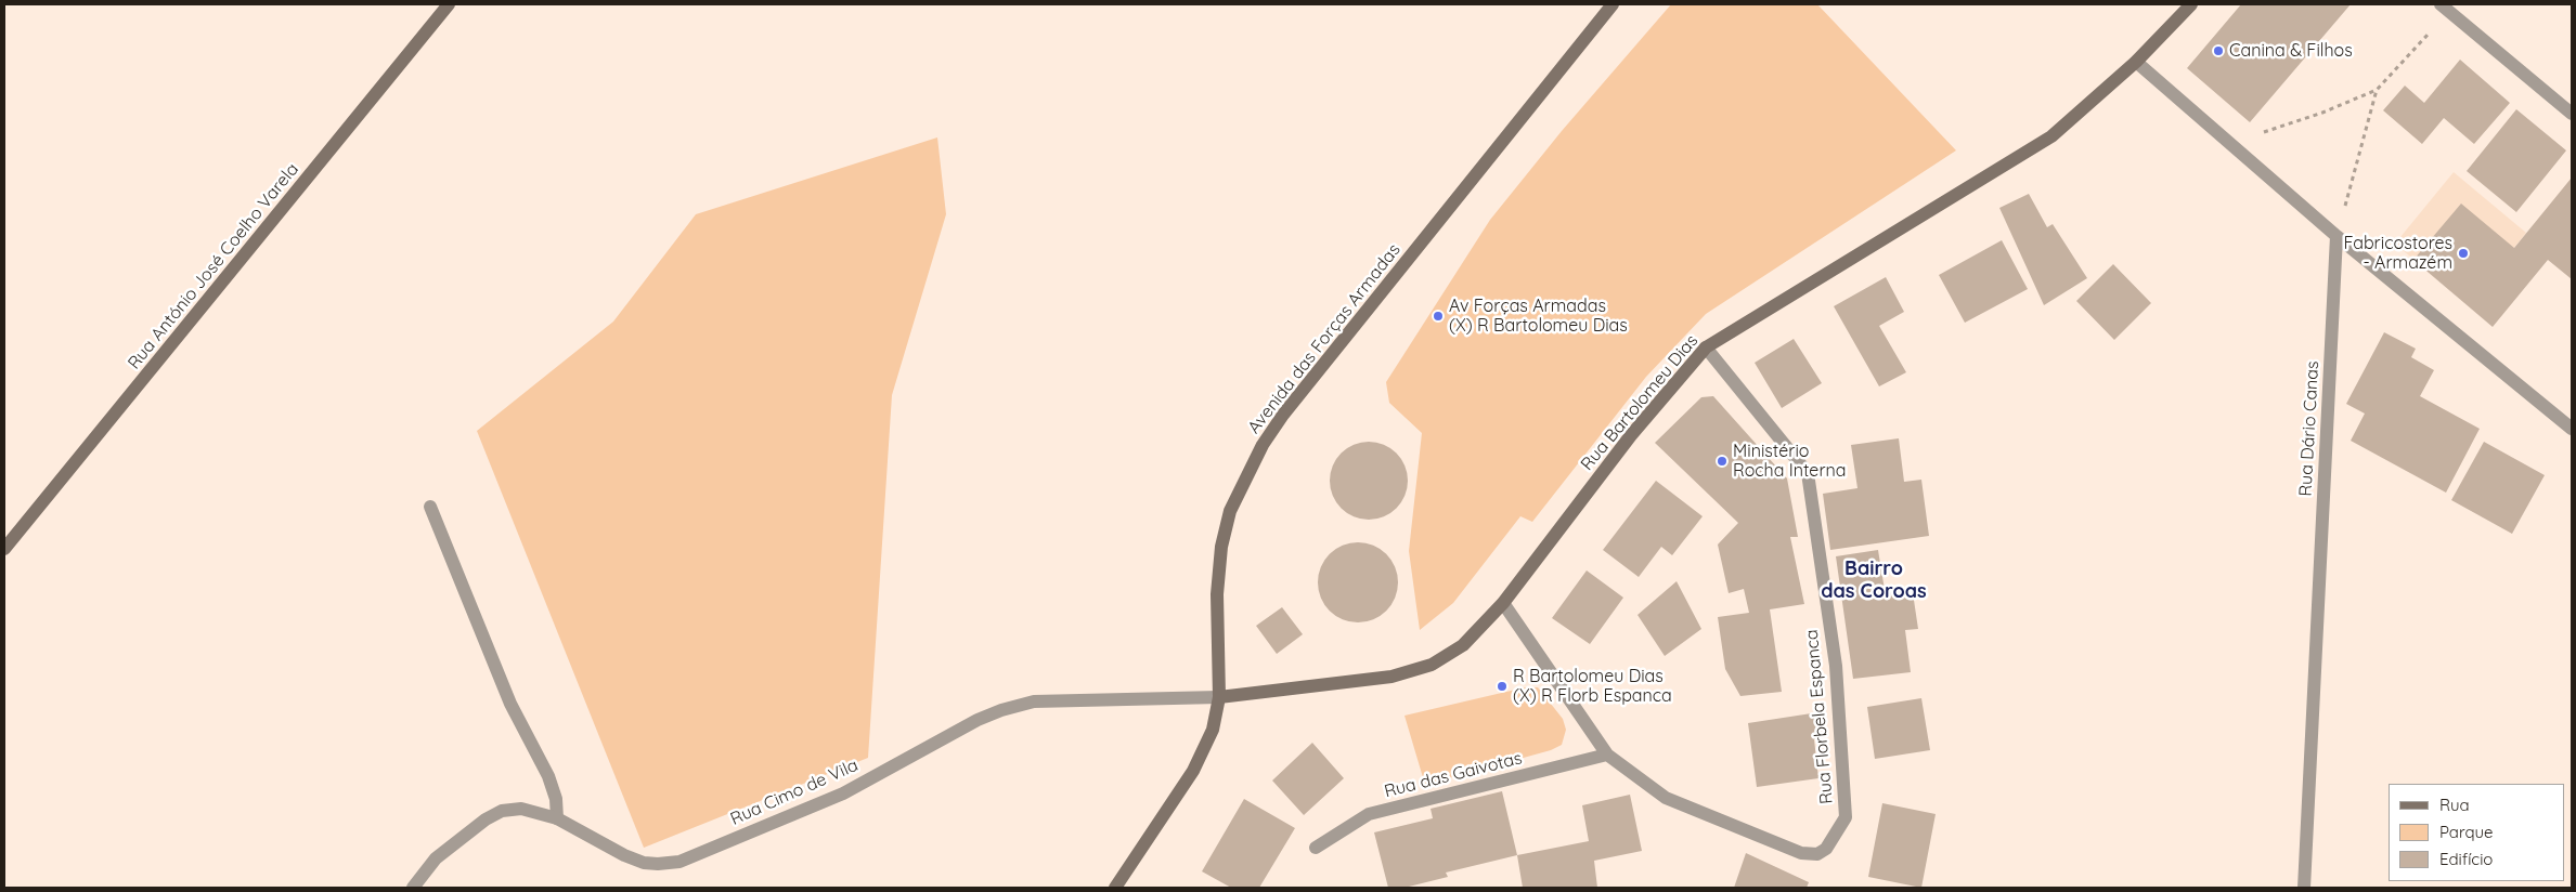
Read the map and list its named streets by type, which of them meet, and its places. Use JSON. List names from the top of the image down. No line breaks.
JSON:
{"streets":{"street":["Rua António José Coelho Varela","Avenida das Forças Armadas","Rua Bartolomeu Dias","Rua Dário Canas","Rua Florbela Espanca","Rua das Gaivotas","Rua Cimo de Vila"]},"crossings":[["Avenida das Forças Armadas","Rua Bartolomeu Dias"],["Avenida das Forças Armadas","Rua Cimo de Vila"],["Rua Bartolomeu Dias","Rua Florbela Espanca"],["Rua Bartolomeu Dias","Rua Cimo de Vila"],["Rua Florbela Espanca","Rua das Gaivotas"]],"districts":["Bairro das Coroas"],"places":["Canina & Filhos","Fabricostores - Armazém","Av Forças Armadas (X) R Bartolomeu Dias","Ministério Rocha Interna","R Bartolomeu Dias (X) R Florb Espanca"],"legend":["Rua","Parque","Edifício"]}
